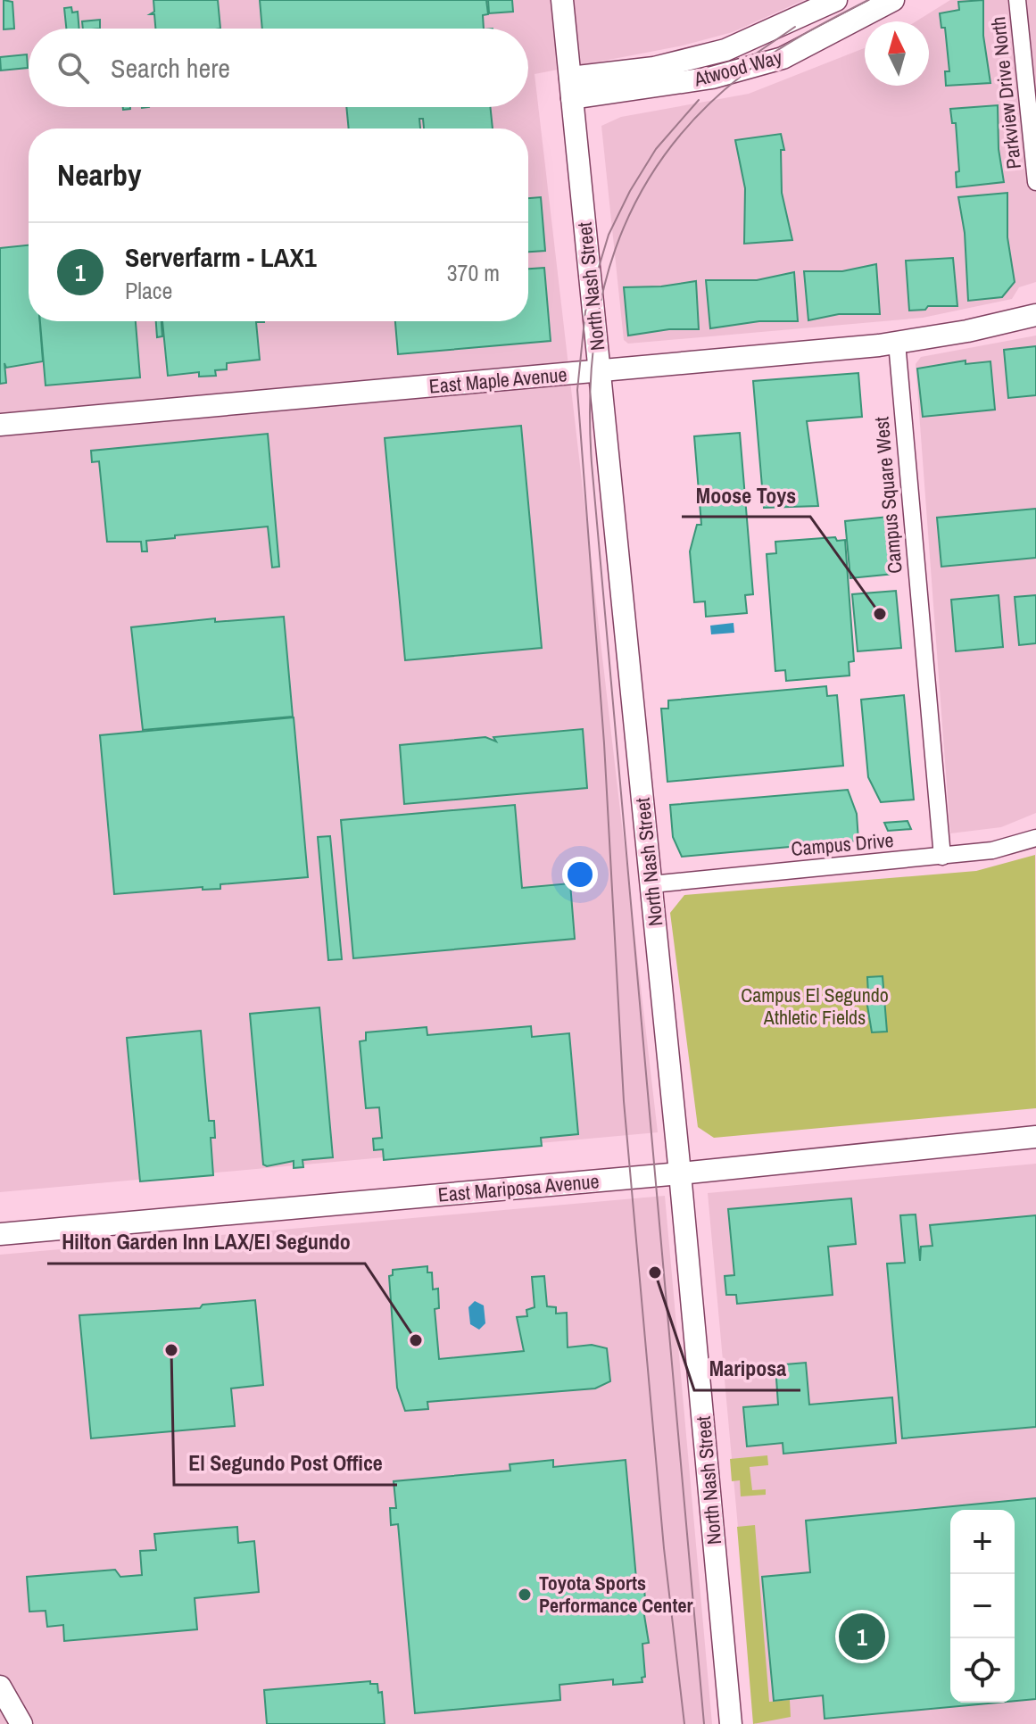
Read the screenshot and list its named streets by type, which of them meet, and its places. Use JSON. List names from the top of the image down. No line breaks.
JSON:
{"streets":{"street":["Atwood Way","Parkview Drive North","North Nash Street","East Maple Avenue","Campus Square West","Campus Drive","East Mariposa Avenue"]},"crossings":[["Atwood Way","North Nash Street"],["North Nash Street","East Maple Avenue"],["North Nash Street","Campus Drive"],["North Nash Street","East Mariposa Avenue"],["East Maple Avenue","Campus Square West"],["Campus Square West","Campus Drive"]],"parks":["Campus El Segundo Athletic Fields"],"places":["Moose Toys","Mariposa","Hilton Garden Inn LAX/El Segundo","El Segundo Post Office","Toyota Sports Performance Center"],"north":"top","page":{"search":"Search here","heading":"Nearby","list":[{"mark":"1","name":"Serverfarm - LAX1","note":"Place","value":"370 m"}],"map_buttons":["+","−"],"pins":"1"}}
